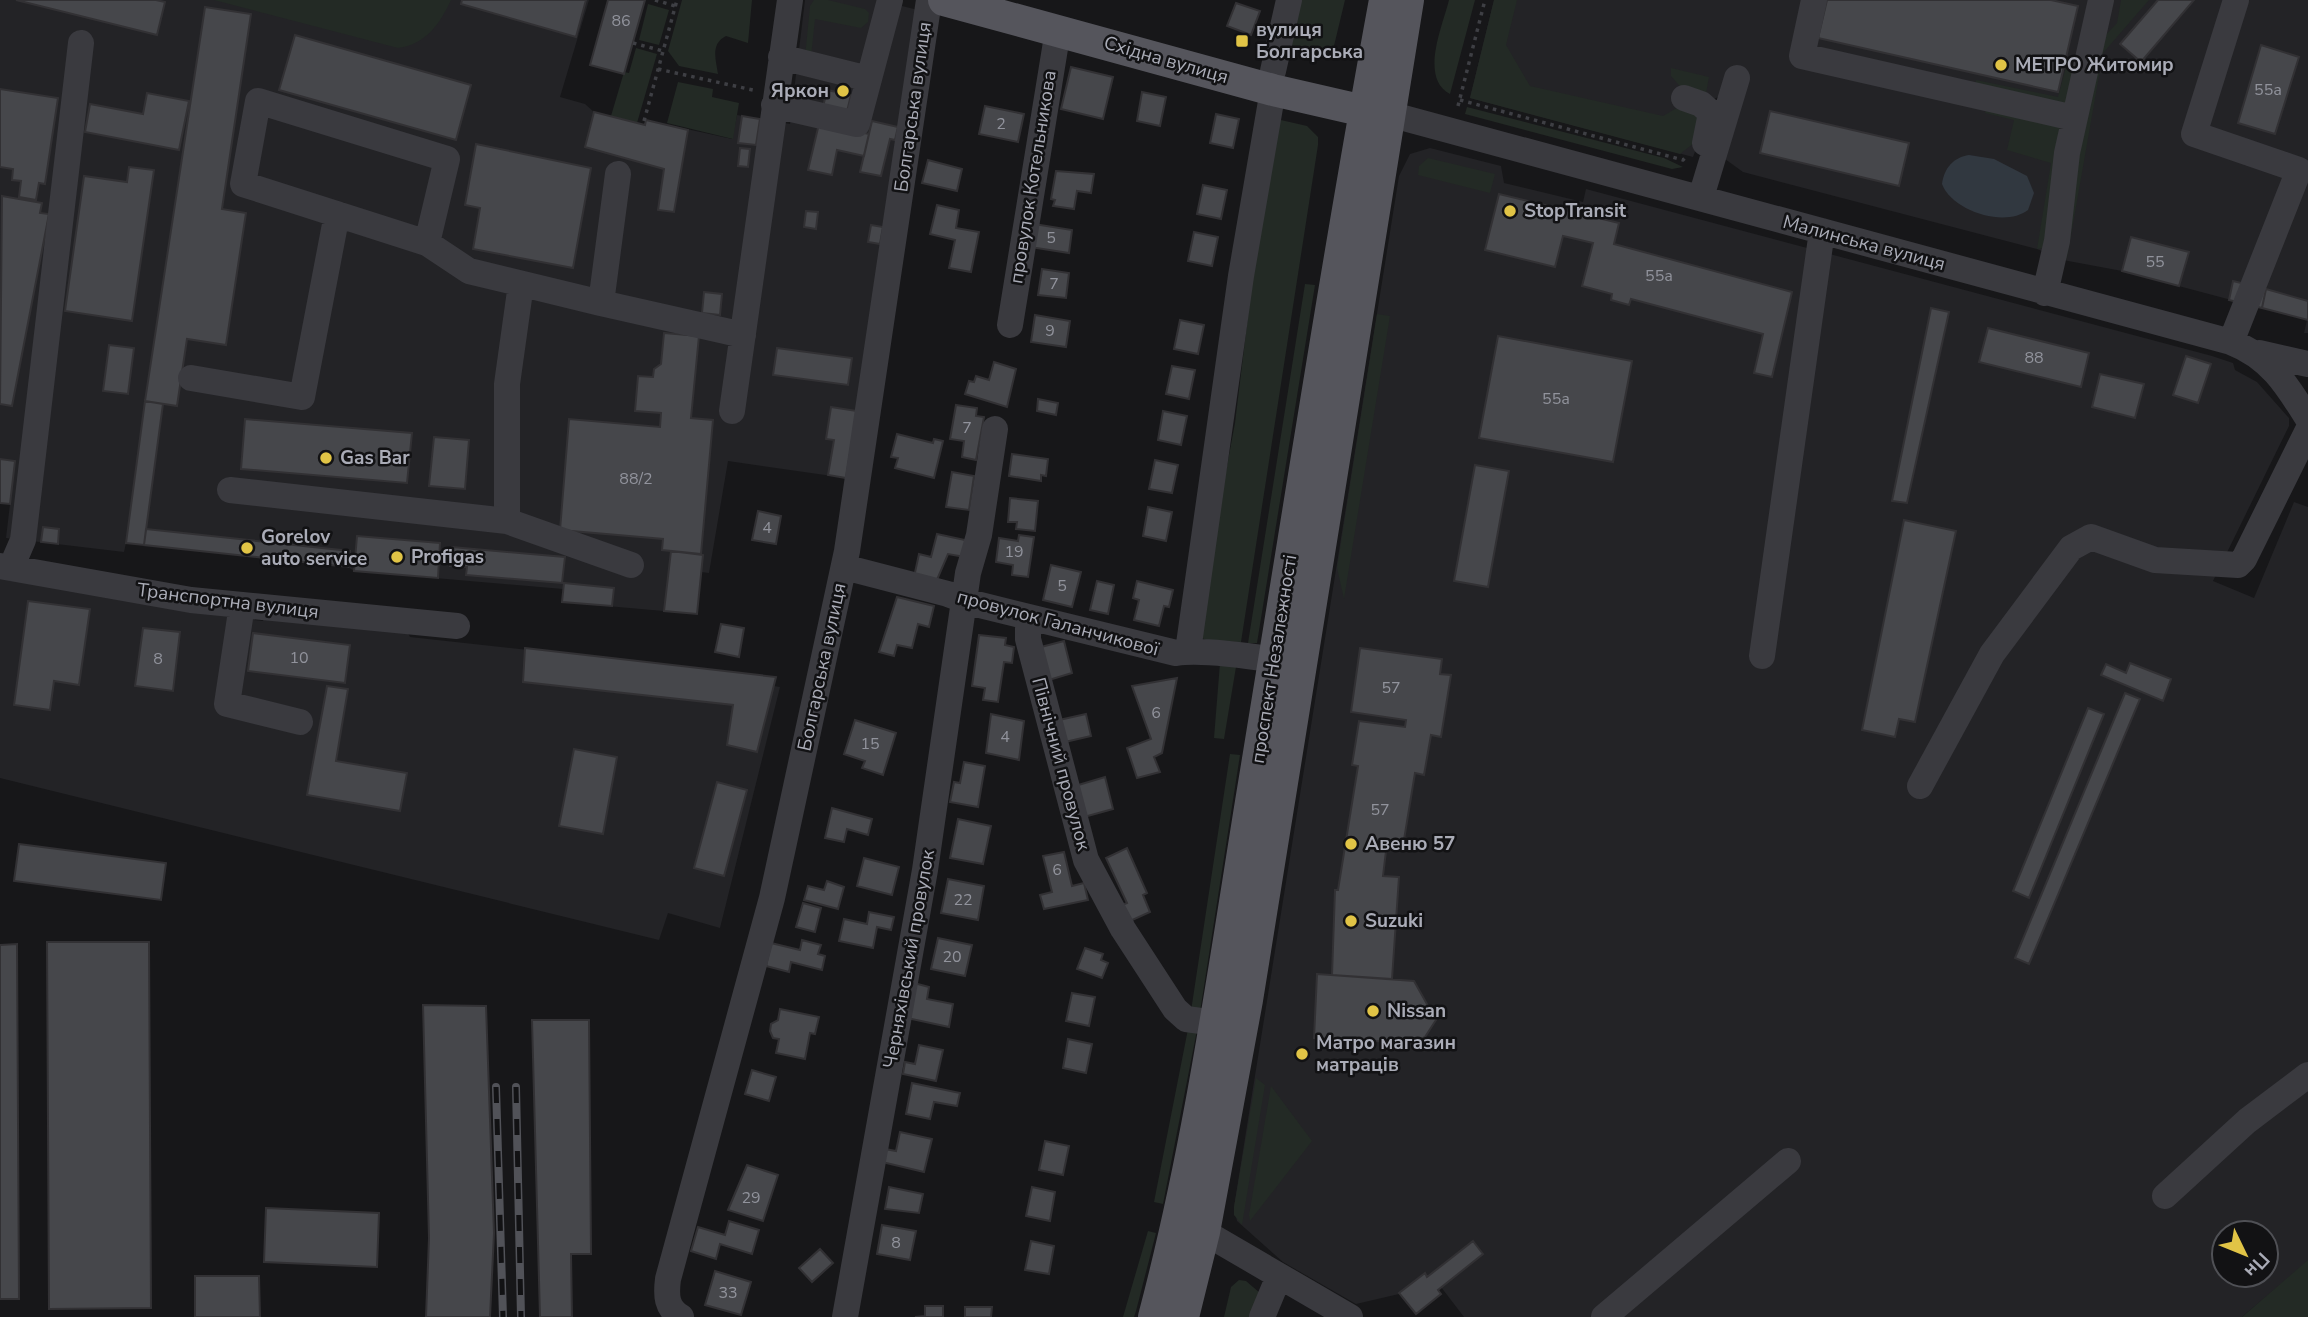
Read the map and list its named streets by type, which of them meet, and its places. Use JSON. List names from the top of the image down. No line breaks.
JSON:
{"streets":{"main road":["Східна вулиця","проспект Незалежності"],"street":["Болгарська вулиця","провулок Котельникова","Малинська вулиця","Транспортна вулиця","провулок Галанчикової","Північний провулок","Черняхівський провулок"]},"crossings":[["Східна вулиця","провулок Котельникова"],["Східна вулиця","Малинська вулиця"],["Східна вулиця","проспект Незалежності"],["Болгарська вулиця","провулок Галанчикової"],["Малинська вулиця","проспект Незалежності"],["провулок Галанчикової","проспект Незалежності"],["провулок Галанчикової","Північний провулок"],["провулок Галанчикової","Черняхівський провулок"],["проспект Незалежності","Північний провулок"]],"places":{"transit":["вулиця Болгарська"],"other":["МЕТРО Житомир","Яркон","StopTransit","Gas Bar","Gorelov auto service","Profigas","Авеню 57","Suzuki","Nissan","Матро магазин матраців"]},"house_numbers":["86","55а","2","5","55","55а","7","9","88","55а","7","88/2","4","19","5","10","8","57","6","4","15","57","6","22","20","29","8","33"],"north":"bottom right"}
